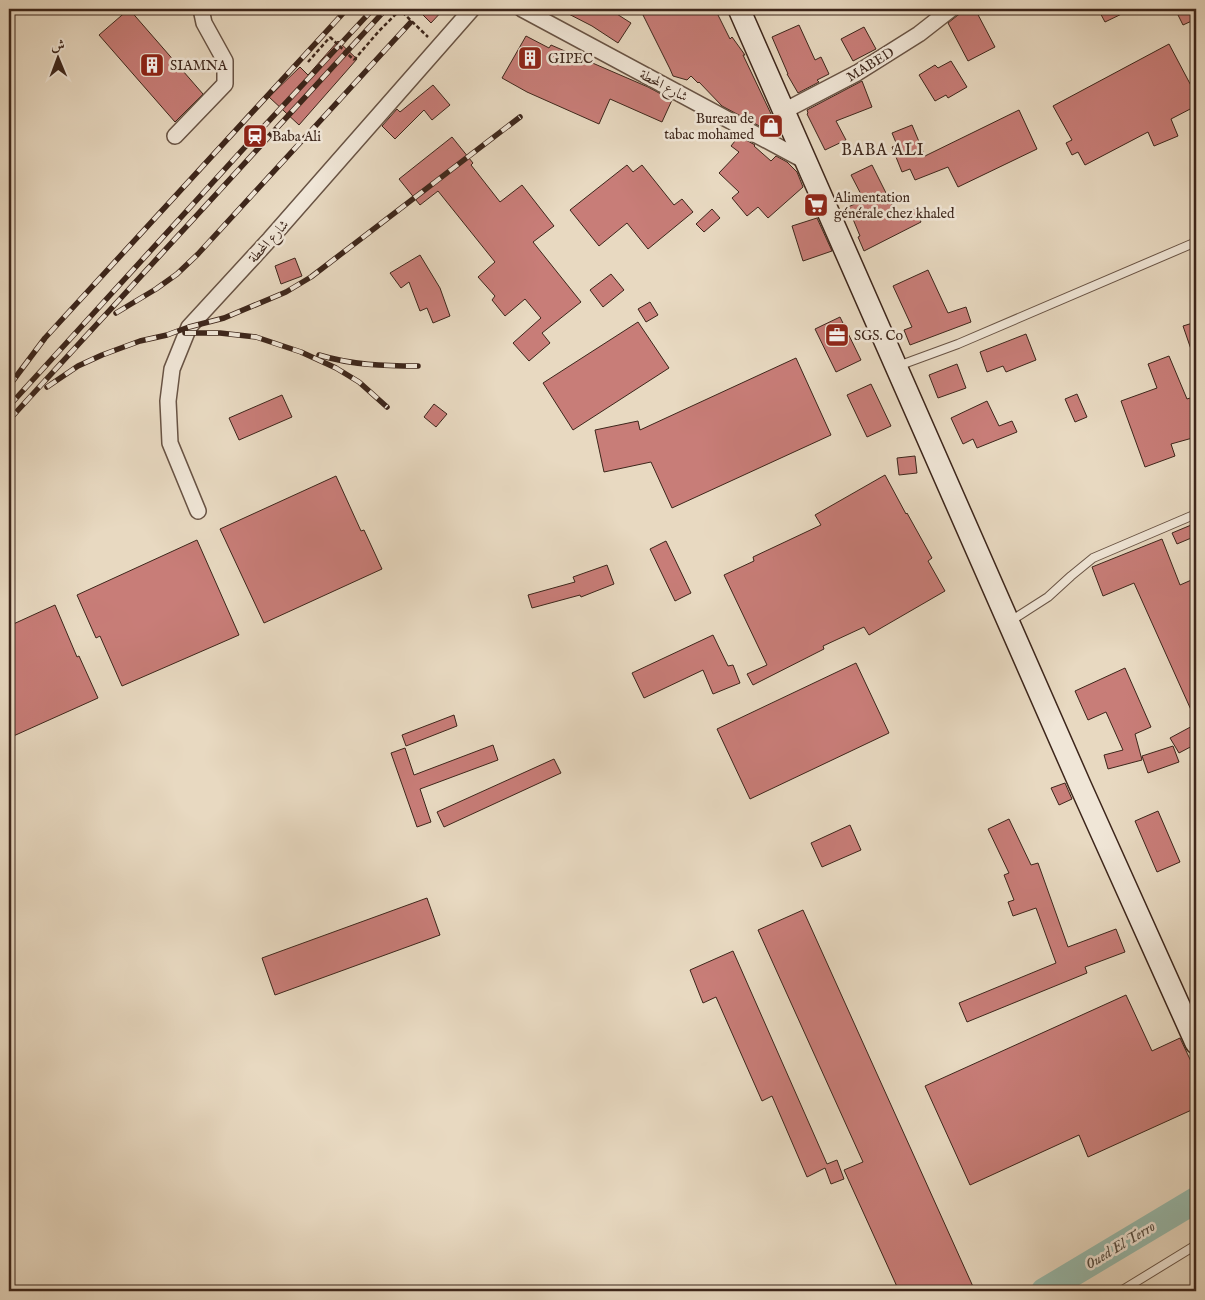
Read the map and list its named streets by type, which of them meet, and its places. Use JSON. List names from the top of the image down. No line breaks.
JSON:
{"streets":{"street":["MABED","شارع المحطة"]},"districts":["BABA ALI"],"water":["Oued El Terro"],"places":{"building":["GIPEC","SIAMNA"],"shop":["Bureau de tabac mohamed"],"station":["Baba Ali"],"supermarket":["Alimentation générale chez khaled"],"office":["SGS. Co"]},"north":"top"}
